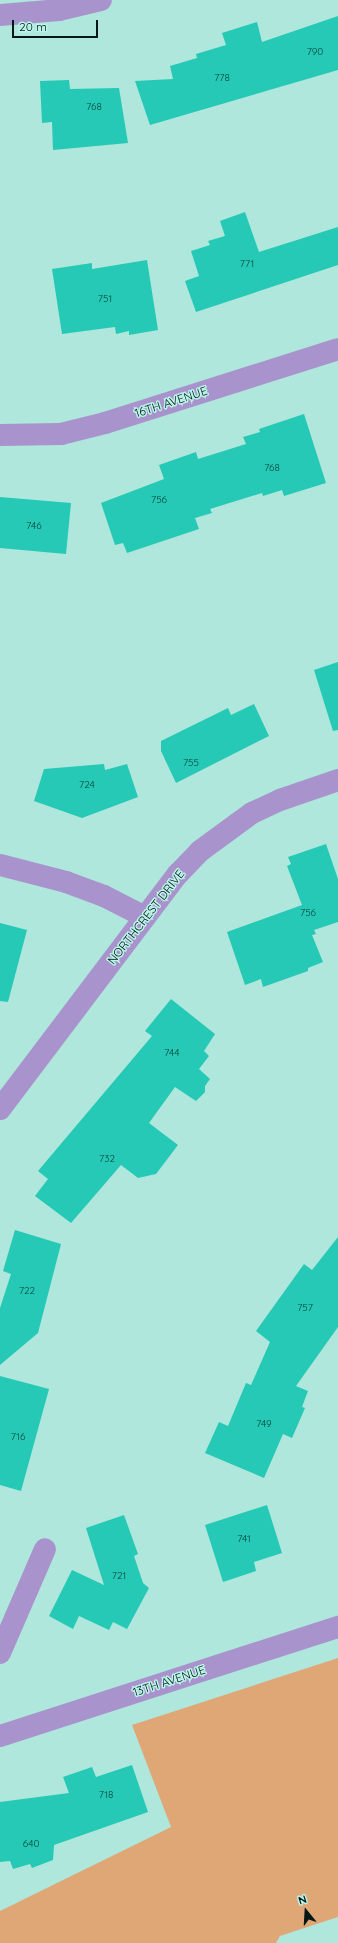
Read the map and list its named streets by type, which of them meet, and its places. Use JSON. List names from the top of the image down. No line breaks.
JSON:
{"streets":{"street":["16TH AVENUE","NORTHCREST DRIVE","13TH AVENUE"]},"house_numbers":["790","778","768","771","751","768","756","746","755","724","756","744","732","722","757","749","716","741","721","718","640"],"scale_bar":"20 m","north":"top"}
